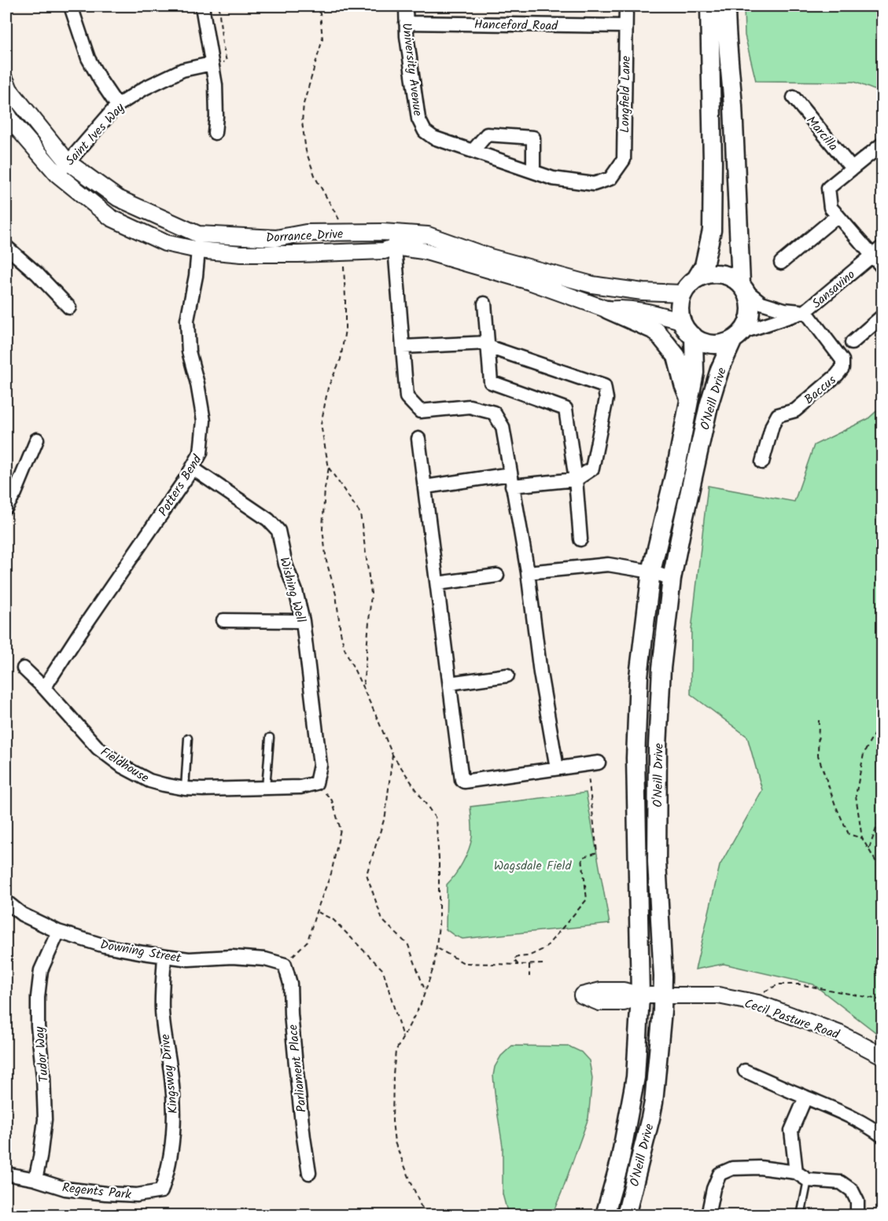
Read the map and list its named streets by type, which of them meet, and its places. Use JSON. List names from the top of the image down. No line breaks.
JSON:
{"streets":{"main road":["O'Neill Drive"],"street":["Hanceford Road","University Avenue","Longfield Lane","Marcilla","Saint Ives Way","Dorrance Drive","Sansavino","Baccus","Potters Bend","Wishing Well","Fieldhouse","Downing Street","Cecil Pasture Road","Tudor Way","Parliament Place","Kingsway Drive","Regents Park"]},"crossings":[["Hanceford Road","University Avenue"],["Hanceford Road","Longfield Lane"],["Saint Ives Way","Dorrance Drive"],["Dorrance Drive","O'Neill Drive"],["Dorrance Drive","Potters Bend"],["Sansavino","Baccus"],["O'Neill Drive","Cecil Pasture Road"],["Potters Bend","Wishing Well"],["Potters Bend","Fieldhouse"],["Wishing Well","Fieldhouse"],["Downing Street","Tudor Way"],["Downing Street","Parliament Place"],["Downing Street","Kingsway Drive"],["Tudor Way","Regents Park"],["Kingsway Drive","Regents Park"]],"parks":["Wagsdale Field"]}
